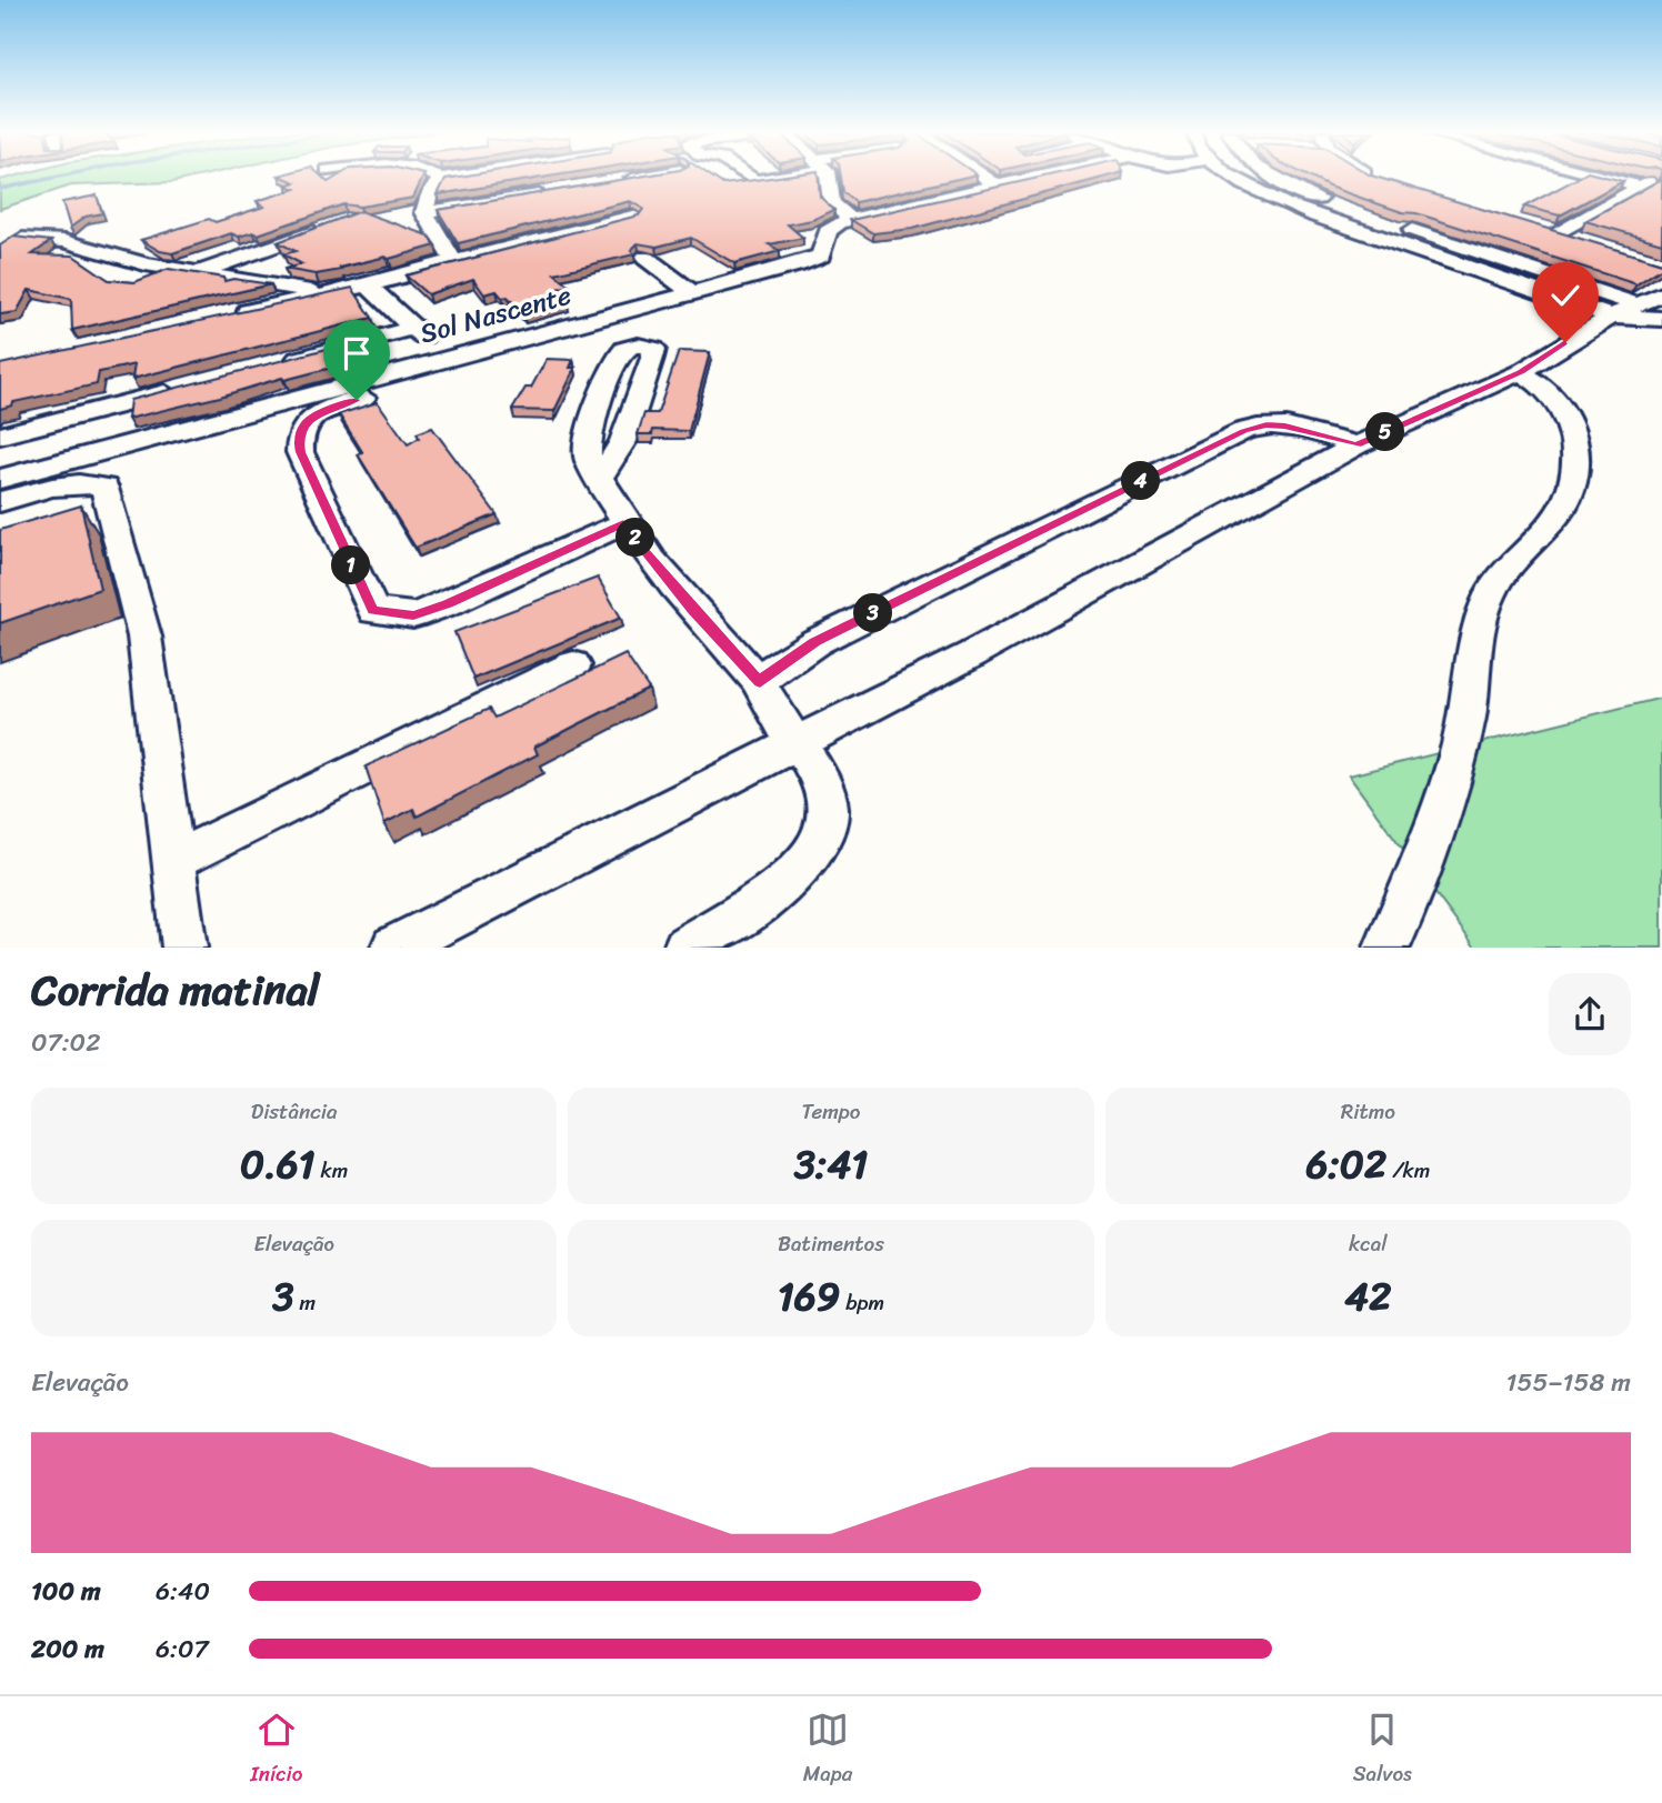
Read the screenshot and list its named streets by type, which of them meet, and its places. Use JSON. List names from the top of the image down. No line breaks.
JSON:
{"streets":{"street":["Sol Nascente"]},"page":{"pins":["5","4","2","1","3"],"heading":["Corrida matinal","07:02"],"stats":[["Distância","0.61 km"],["Tempo","3:41"],["Ritmo","6:02 /km"],["Elevação","3 m"],["Batimentos","169 bpm"],["kcal","42"]],"chart":["Elevação","155–158 m"],"list":[{"name":"100 m","note":"6:40"},{"name":"200 m","note":"6:07"}],"tabs":["Início","Mapa","Salvos"]}}
